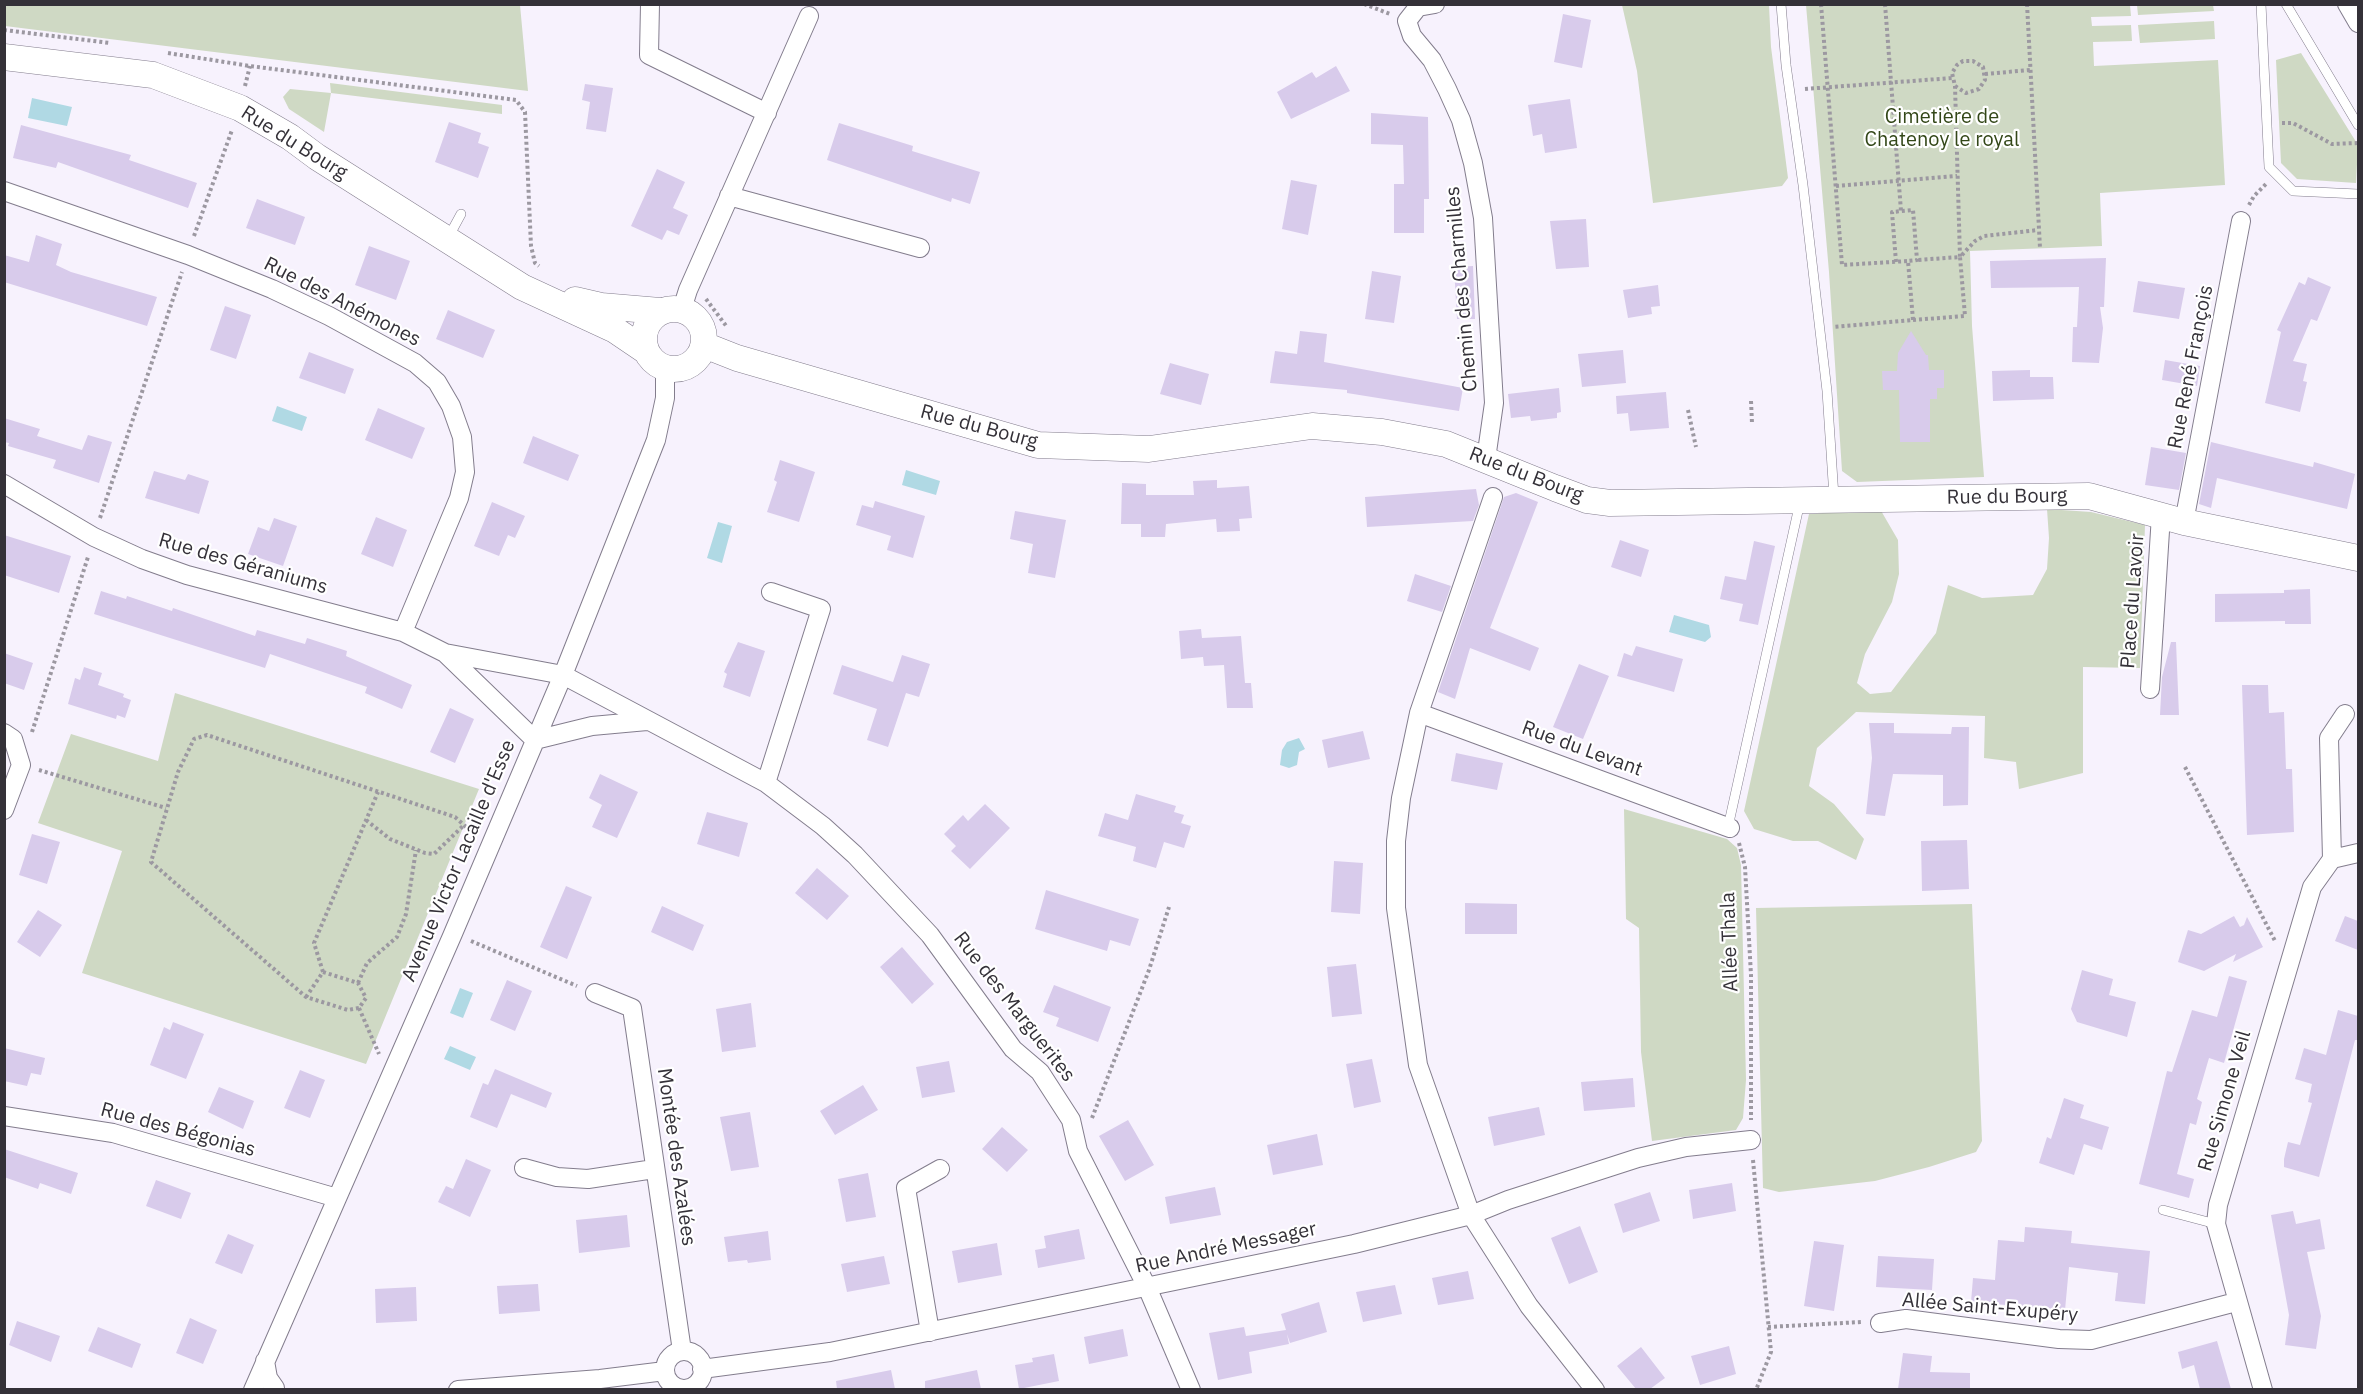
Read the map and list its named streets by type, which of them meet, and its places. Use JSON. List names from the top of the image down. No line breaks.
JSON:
{"streets":{"street":["Rue du Bourg","Chemin des Charmilles","Rue des Anémones","Rue René François","Rue des Géraniums","Place du Lavoir","Rue du Levant","Avenue Victor Lacaille d'Esse","Rue des Marguerites","Rue Simone Veil","Rue des Bégonias","Montée des Azalées","Rue André Messager","Allée Saint-Exupéry"],"path":["Allée Thala"]},"crossings":[["Rue du Bourg","Chemin des Charmilles"],["Rue du Bourg","Rue René François"],["Rue du Bourg","Place du Lavoir"],["Rue du Bourg","Avenue Victor Lacaille d'Esse"],["Rue des Anémones","Rue des Géraniums"],["Rue René François","Place du Lavoir"],["Rue des Géraniums","Avenue Victor Lacaille d'Esse"],["Rue des Géraniums","Rue des Marguerites"],["Rue du Levant","Allée Thala"],["Avenue Victor Lacaille d'Esse","Rue des Marguerites"],["Avenue Victor Lacaille d'Esse","Rue des Bégonias"],["Allée Thala","Rue André Messager"],["Rue des Marguerites","Rue André Messager"],["Rue Simone Veil","Allée Saint-Exupéry"],["Montée des Azalées","Rue André Messager"]],"parks":["Cimetière de Chatenoy le royal"]}
